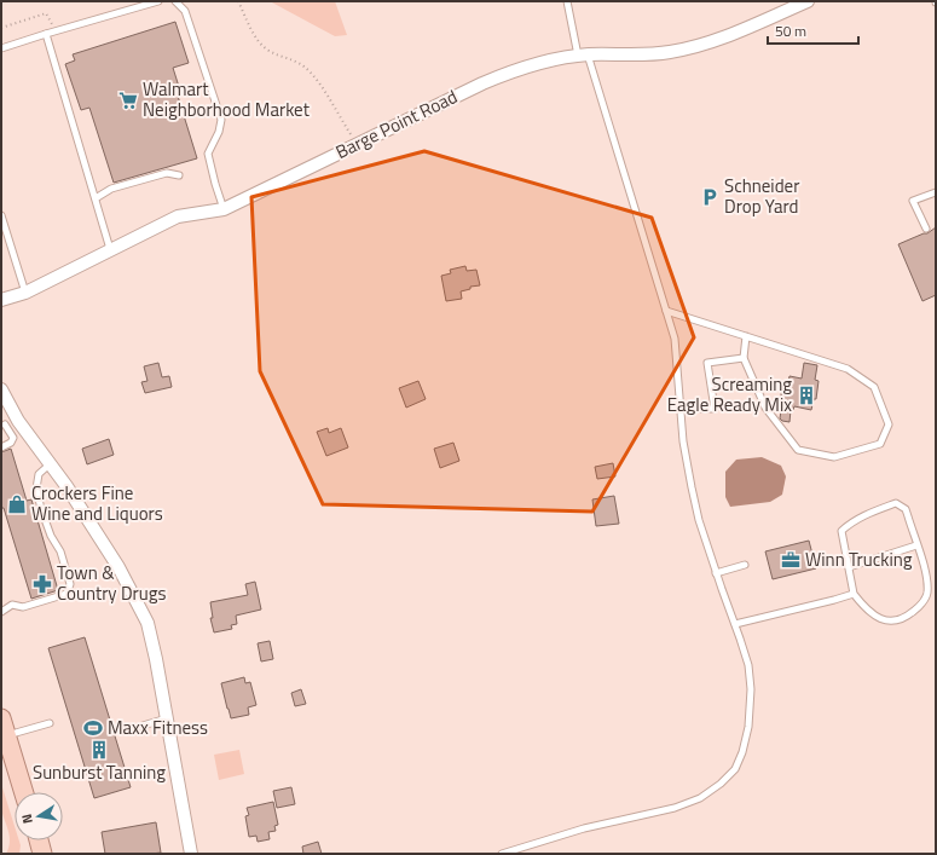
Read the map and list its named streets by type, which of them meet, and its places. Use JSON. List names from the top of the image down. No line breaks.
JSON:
{"streets":{"street":["Barge Point Road"]},"places":{"supermarket":["Walmart Neighborhood Market"],"parking":["Schneider Drop Yard"],"building":["Screaming Eagle Ready Mix","Sunburst Tanning"],"shop":["Crockers Fine Wine and Liquors"],"office":["Winn Trucking"],"pharmacy":["Town & Country Drugs"],"sports":["Maxx Fitness"]},"scale_bar":"50 m","north":"left"}
